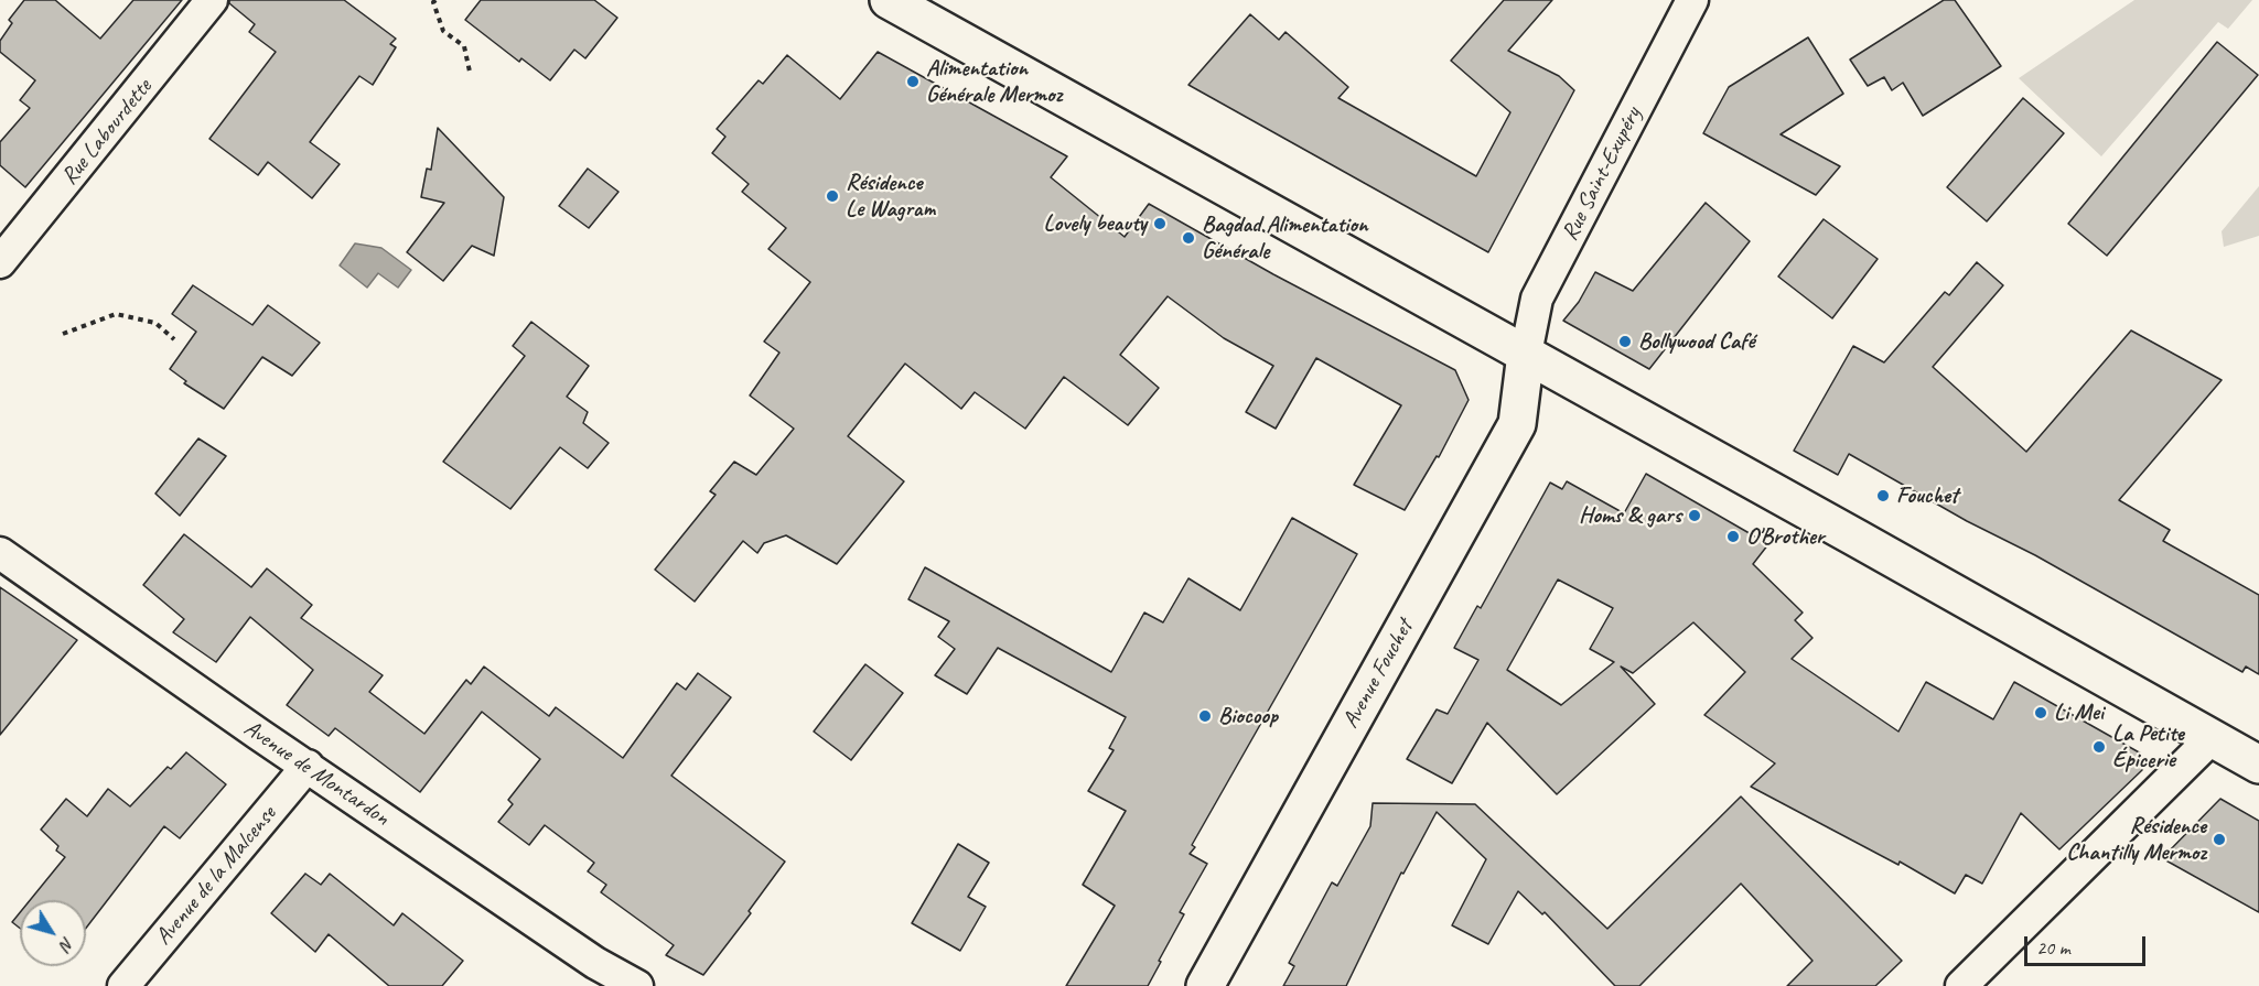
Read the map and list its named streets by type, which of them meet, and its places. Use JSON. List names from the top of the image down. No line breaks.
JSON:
{"streets":{"main road":["Avenue Fouchet"],"street":["Rue Labourdette","Rue Saint-Exupéry","Avenue de Montardon","Avenue de la Malcense"]},"crossings":[["Rue Saint-Exupéry","Avenue Fouchet"],["Avenue de Montardon","Avenue de la Malcense"]],"places":["Alimentation Générale Mermoz","Résidence Le Wagram","Lovely beauty","Bagdad Alimentation Générale","Bollywood Café","Fouchet","Homs & gars","O'Brother","Li Mei","Biocoop","La Petite Épicerie","Résidence Chantilly Mermoz"],"scale_bar":"20 m","north":"bottom right"}
